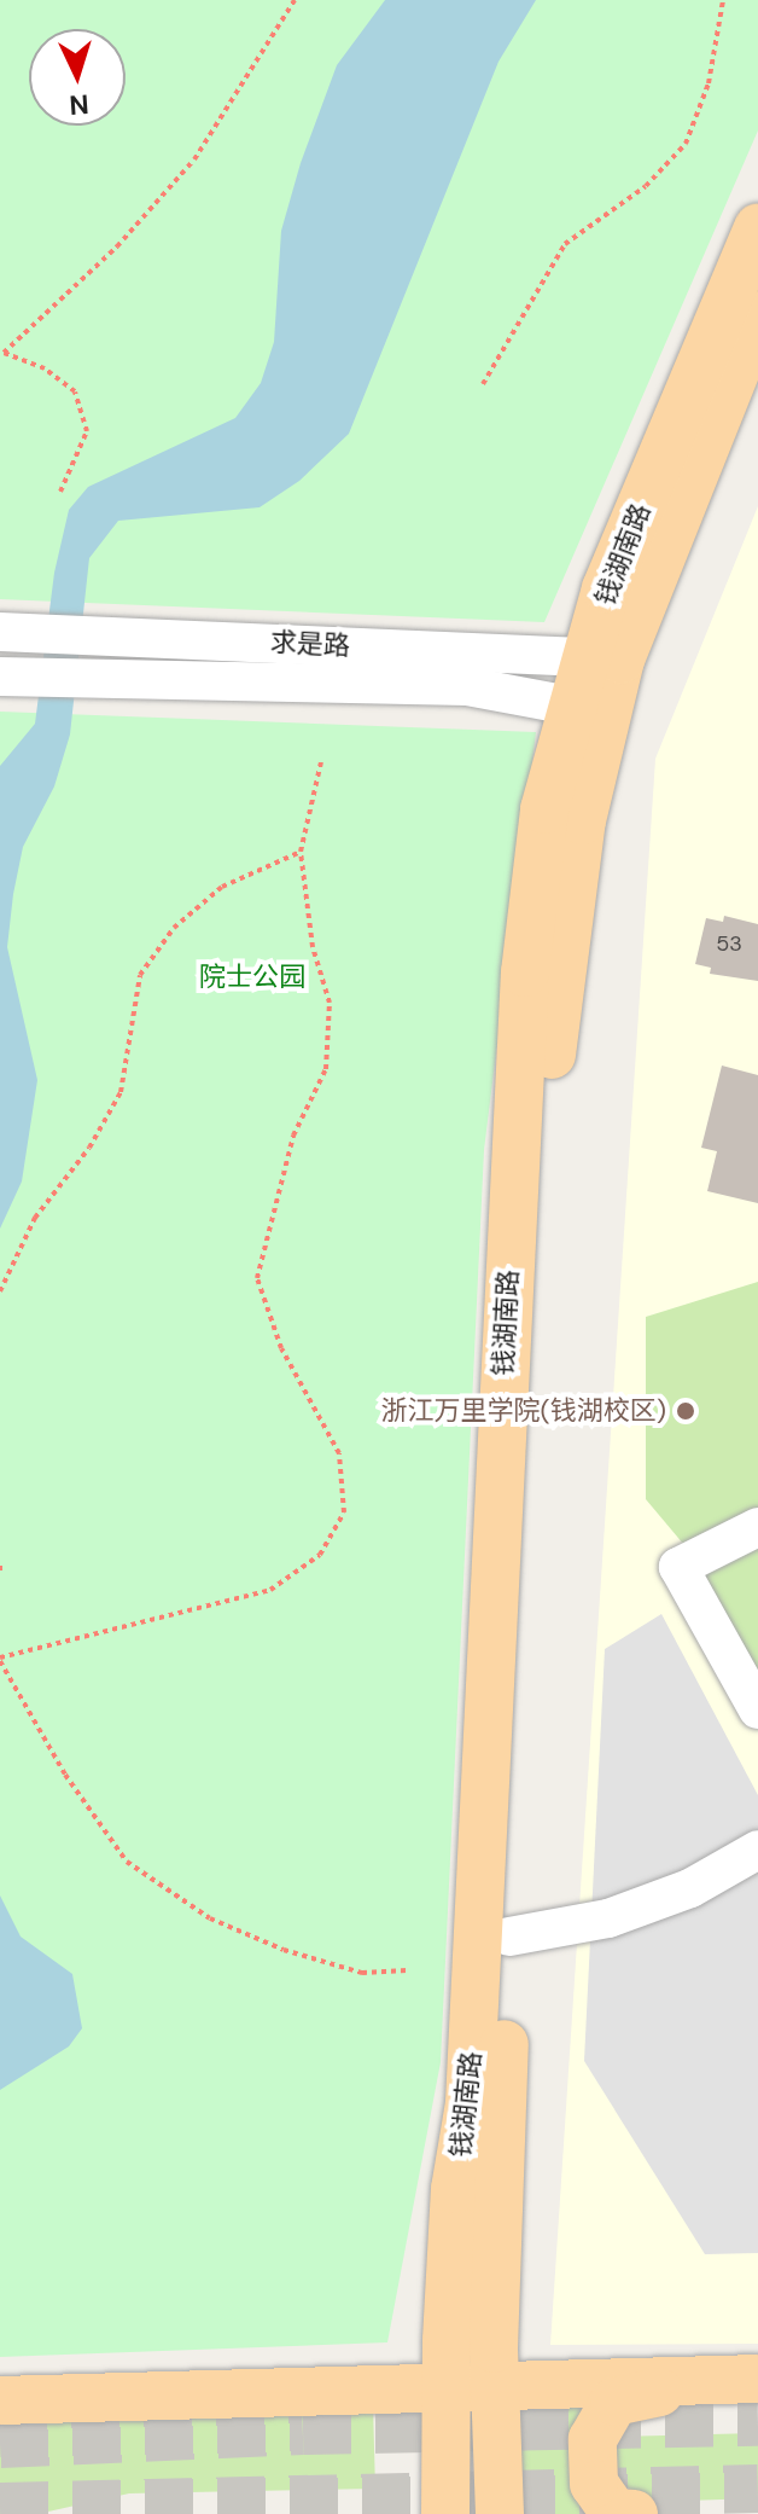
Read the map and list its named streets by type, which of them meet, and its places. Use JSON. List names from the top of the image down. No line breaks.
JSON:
{"streets":{"main road":["钱湖南路"],"street":["求是路"]},"crossings":[["钱湖南路","求是路"]],"parks":["院士公园"],"places":["浙江万里学院(钱湖校区)"],"house_numbers":["53"],"north":"bottom"}
